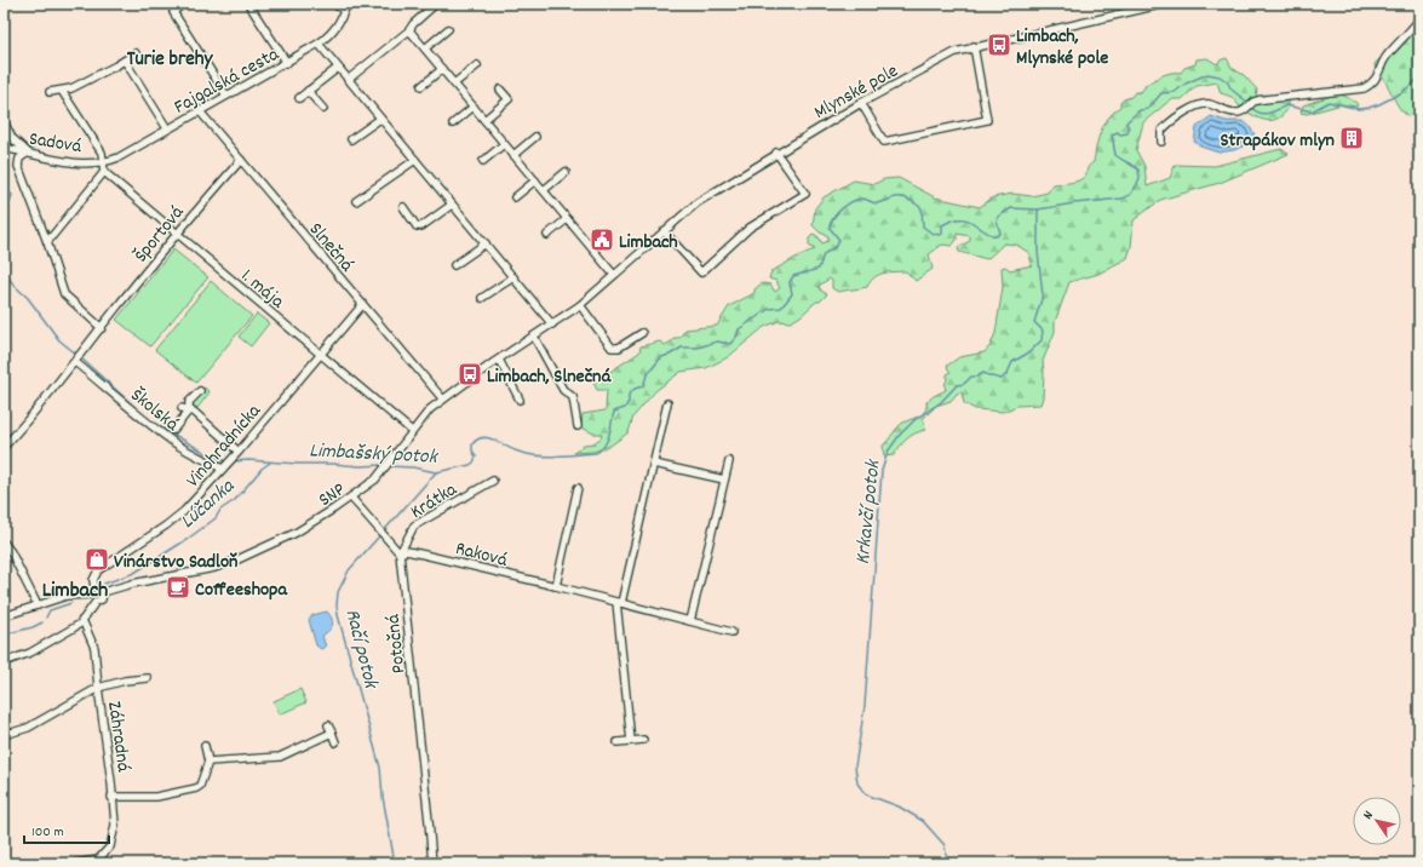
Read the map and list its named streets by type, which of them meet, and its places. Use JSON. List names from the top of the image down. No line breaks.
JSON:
{"streets":{"street":["Fajgalská cesta","Mlynské pole","Sadová","Športová","Slnečná","1. mája","Školská","Vinohradnícka","SNP","Krátka","Raková","Potočná","Záhradná"]},"crossings":[["Fajgalská cesta","Sadová"],["Fajgalská cesta","Slnečná"],["Mlynské pole","SNP"],["Športová","Slnečná"],["Športová","1. mája"],["Športová","Školská"],["Slnečná","Vinohradnícka"],["Slnečná","SNP"],["1. mája","Vinohradnícka"],["1. mája","SNP"],["Školská","Vinohradnícka"],["Vinohradnícka","SNP"],["Krátka","Raková"],["Krátka","Potočná"],["Raková","Potočná"]],"districts":["Turie brehy","Limbach"],"water":["Limbašský potok","Lúčanka","Krkavčí potok","Račí potok"],"places":{"bus stop":["Limbach, Mlynské pole","Limbach, Slnečná"],"building":["Strapákov mlyn"],"public building":["Limbach"],"shop":["Vinárstvo Sadloň"],"cafe":["Coffeeshopa"]},"scale_bar":"100 m","north":"top left"}
